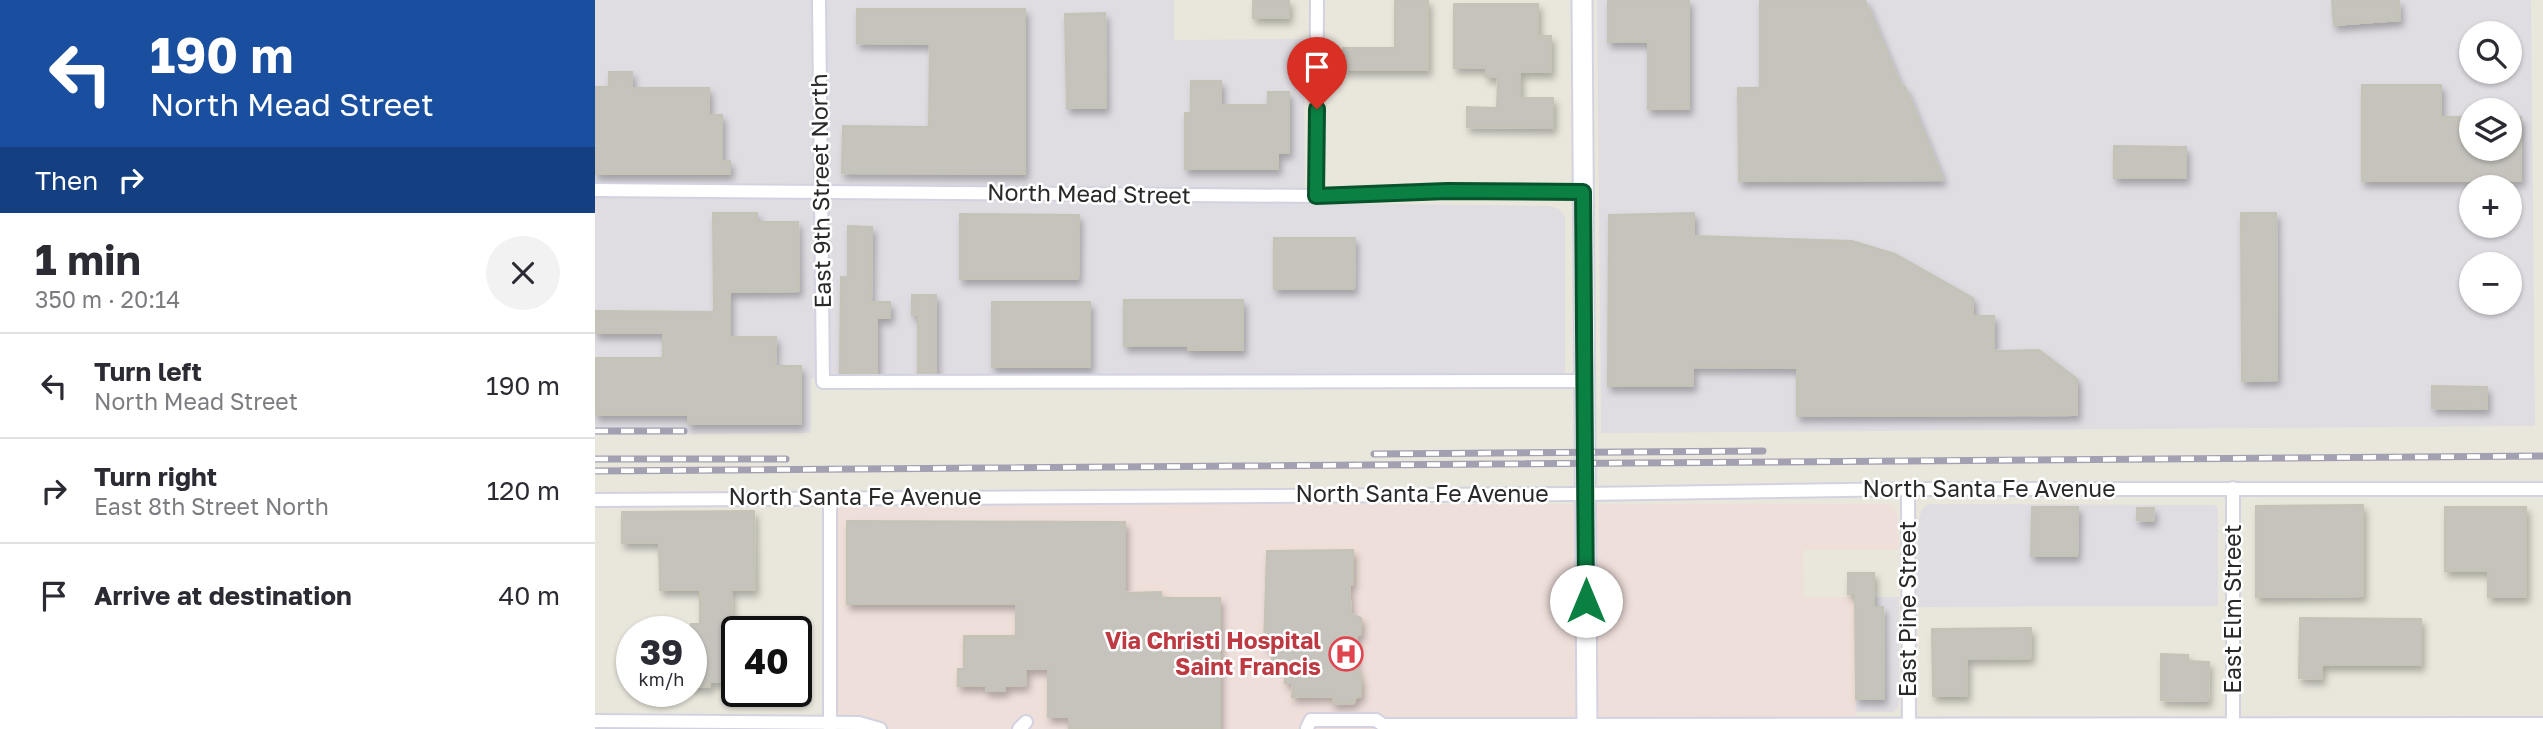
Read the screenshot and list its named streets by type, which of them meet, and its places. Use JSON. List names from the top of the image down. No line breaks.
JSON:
{"streets":{"street":["East 9th Street North","North Mead Street","North Santa Fe Avenue","East Pine Street","East Elm Street"]},"crossings":[["East 9th Street North","North Mead Street"],["North Santa Fe Avenue","East Pine Street"],["North Santa Fe Avenue","East Elm Street"]],"places":{"hospital":["Via Christi Hospital Saint Francis"]},"page":{"turn":["190 m","North Mead Street"],"map_buttons":["+","−"],"then":"Then","heading":["1 min","350 m · 20:14"],"list":[{"name":"Turn left","note":"North Mead Street","value":"190 m"},{"name":"Turn right","note":"East 8th Street North","value":"120 m"},{"name":"Arrive at destination","value":"40 m"}],"speed":"39 km/h","limit":"40"}}
